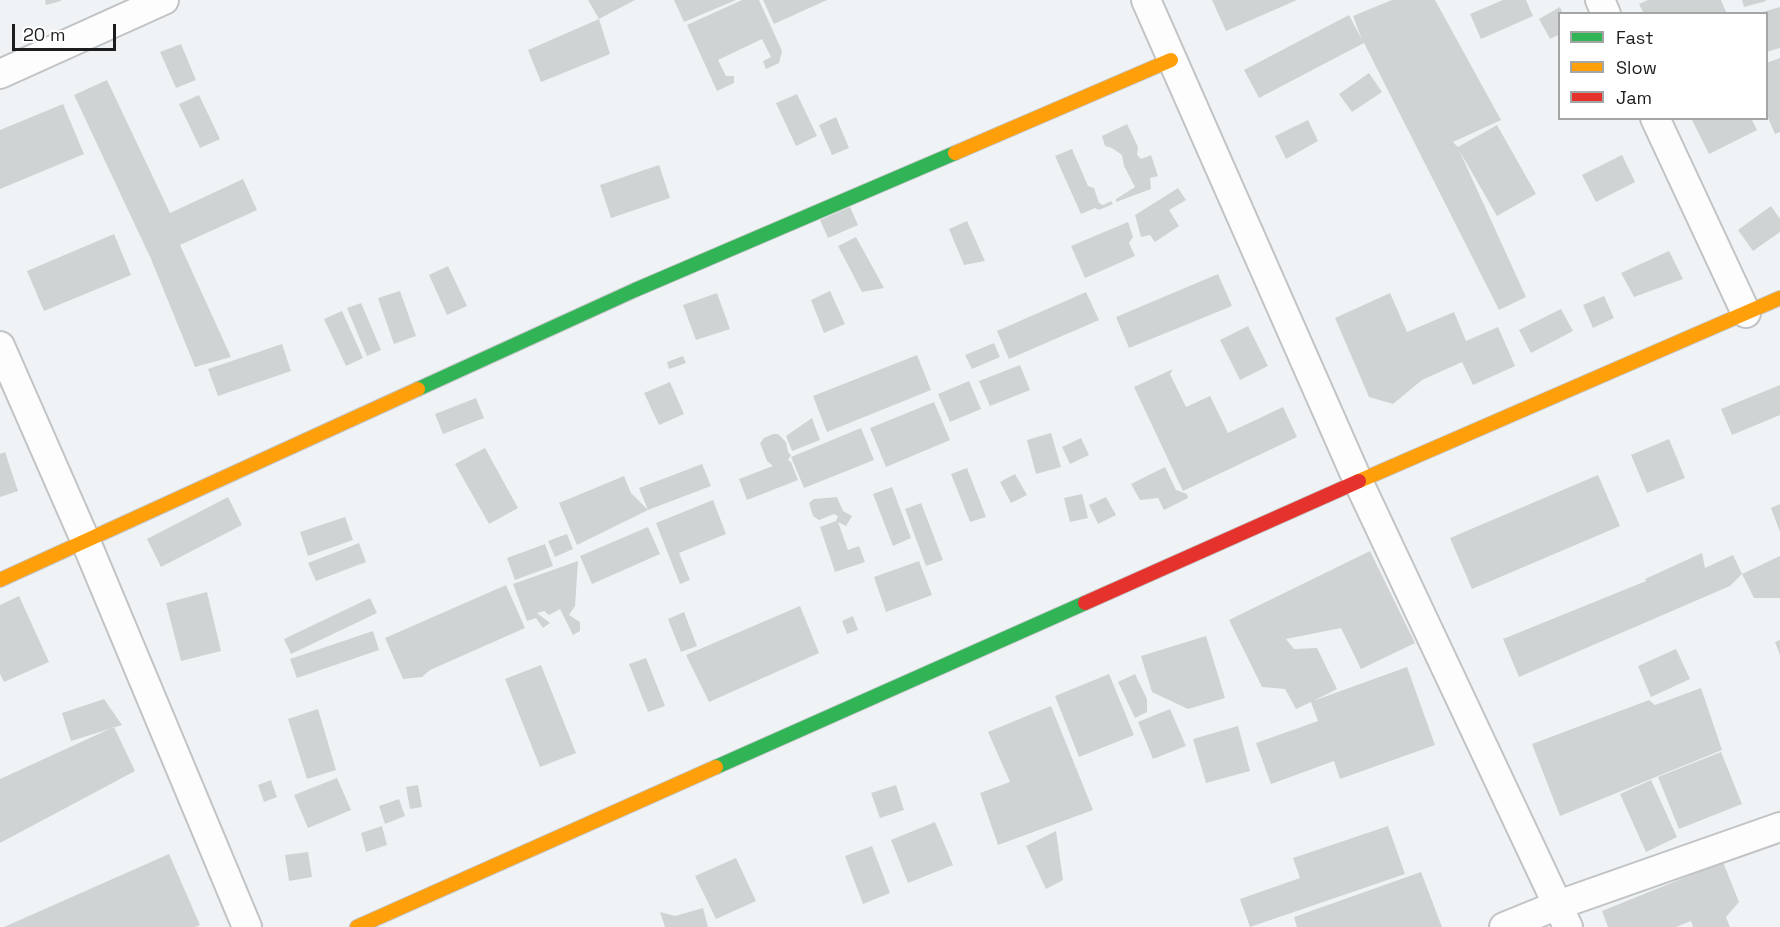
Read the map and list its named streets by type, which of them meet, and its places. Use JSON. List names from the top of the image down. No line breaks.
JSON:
{"legend":["Fast","Slow","Jam"],"scale_bar":"20 m"}
